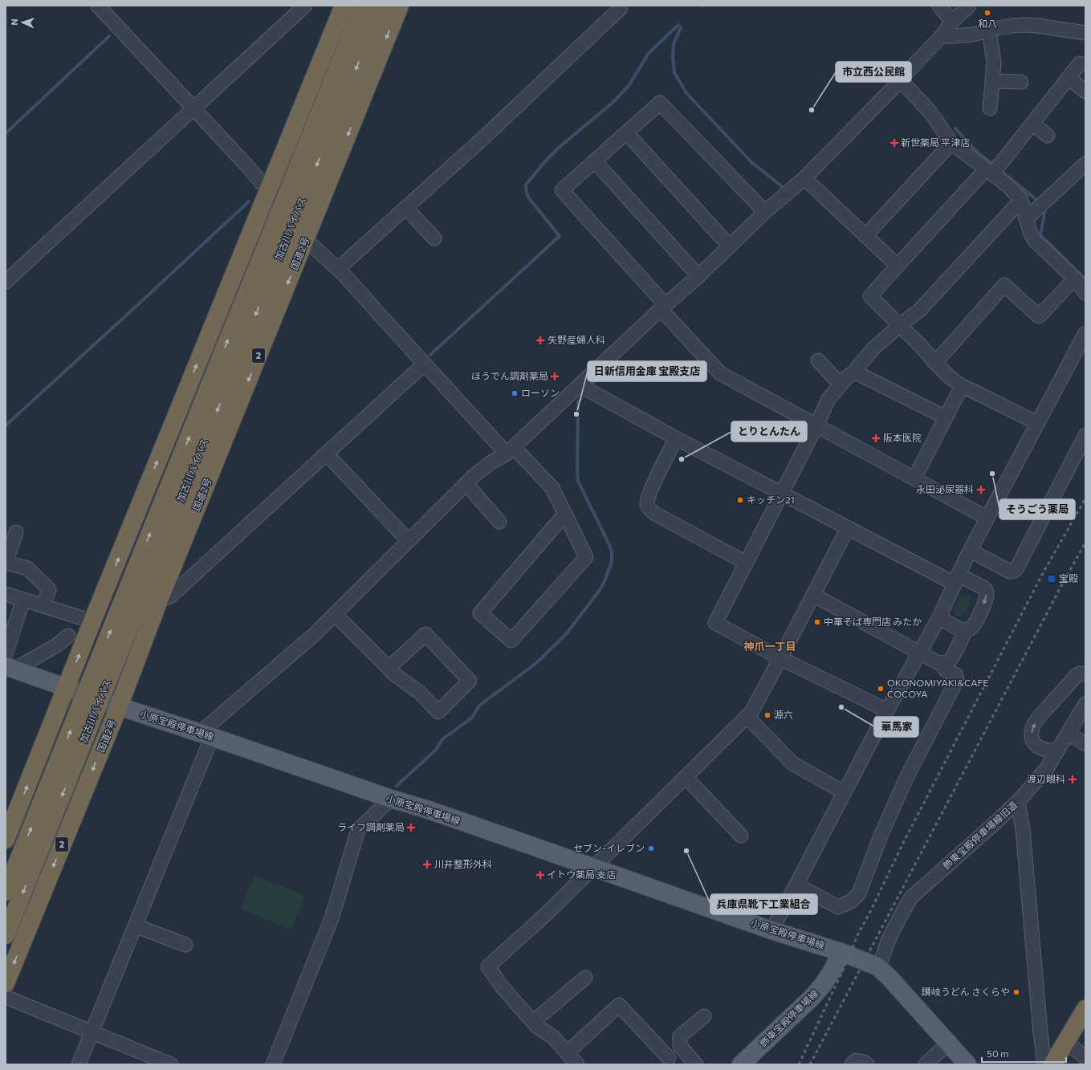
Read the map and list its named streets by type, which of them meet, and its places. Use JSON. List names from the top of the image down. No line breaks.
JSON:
{"streets":{"highway":["加古川バイパス","国道2号","2"],"main road":["小原宝殿停車場線","飾東宝殿停車場線"],"street":["飾東宝殿停車場線旧道"]},"crossings":[["国道2号","小原宝殿停車場線"],["小原宝殿停車場線","飾東宝殿停車場線"]],"districts":["神爪一丁目"],"places":{"other":["和八","市立西公民館","ローソン","日新信用金庫 宝殿支店","とりとんたん","そうごう薬局","キッチン21","中華そば専門店 みたか","OKONOMIYAKI&CAFE COCOYA","華馬家","源六","セブン-イレブン","兵庫県靴下工業組合","讃岐うどん さくらや"],"health":["新世薬局 平津店","矢野産婦人科","ほうでん調剤薬局","阪本医院","永田泌尿器科","渡辺眼科","ライフ調剤薬局","川井整形外科","イトウ薬局 支店"],"transit":["宝殿"]},"scale_bar":"50 m","north":"left"}
